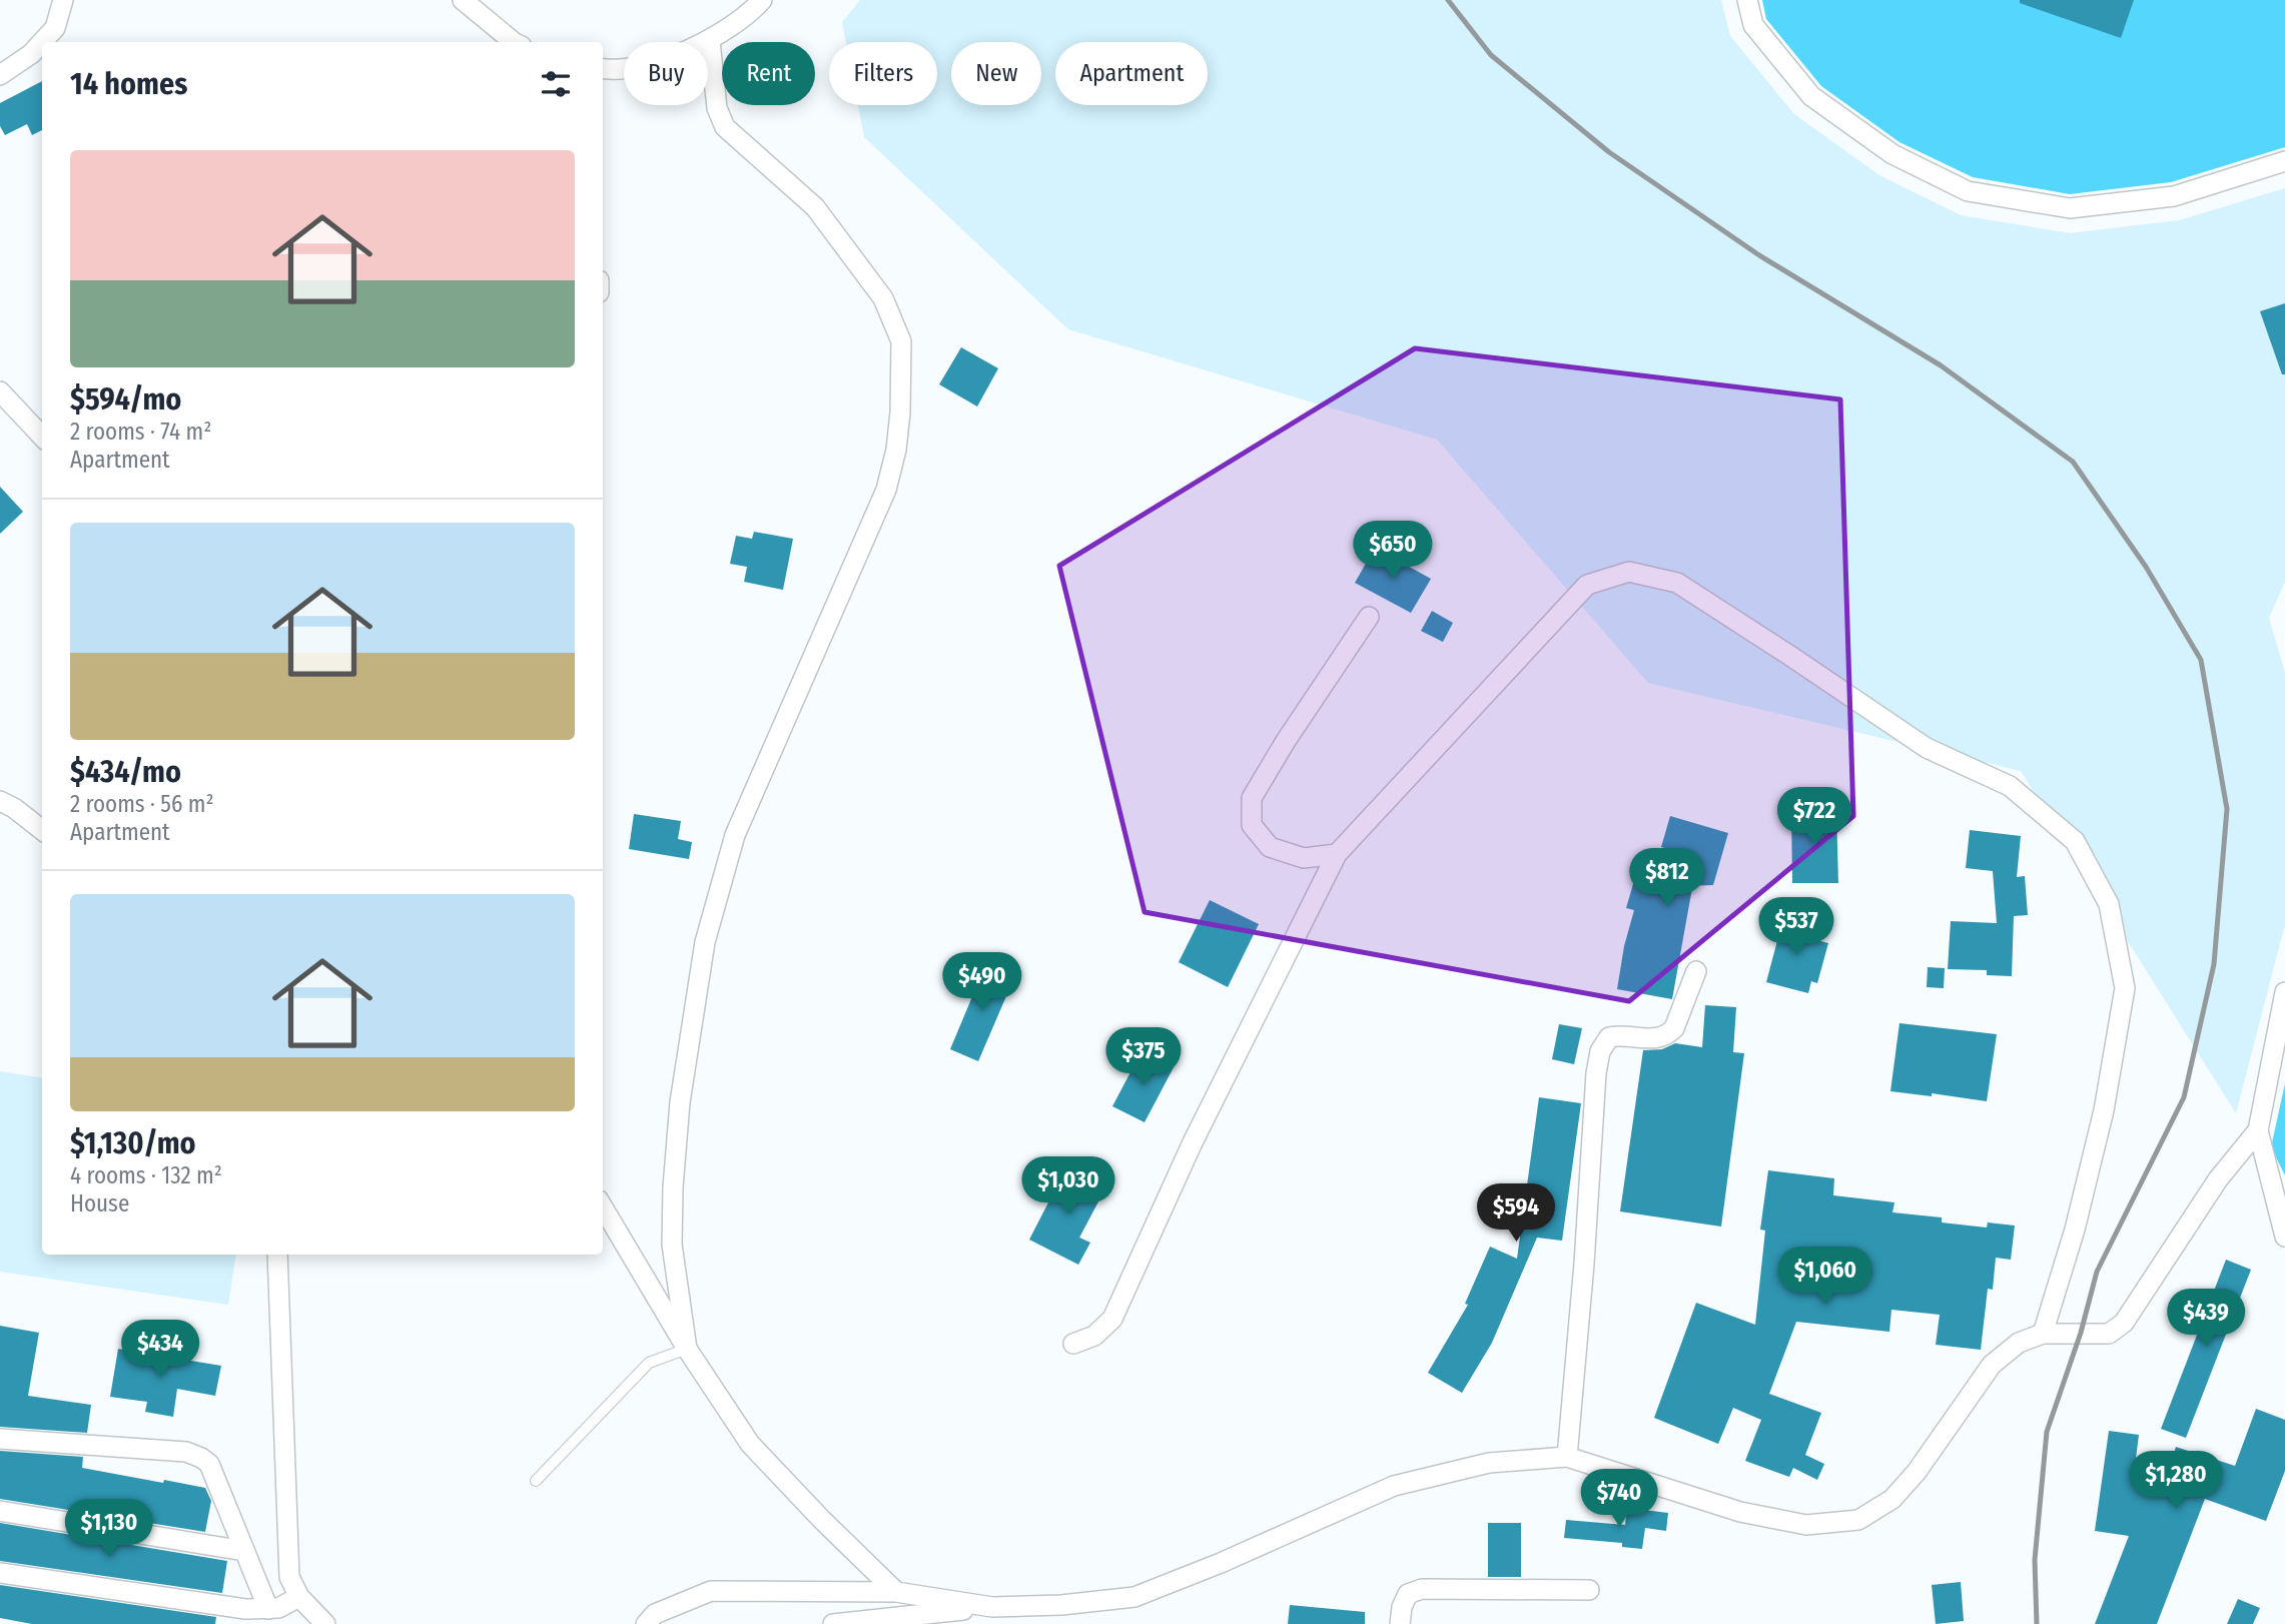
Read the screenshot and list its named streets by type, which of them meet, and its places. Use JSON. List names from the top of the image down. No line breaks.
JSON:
{"page":{"chip":["Buy","Rent","Filters","New","Apartment"],"heading":"14 homes","list":[{"name":"$594/mo","note":"2 rooms · 74 m² · Apartment"},{"name":"$434/mo","note":"2 rooms · 56 m² · Apartment"},{"name":"$1,130/mo","note":"4 rooms · 132 m² · House"}],"price":["$650","$722","$812","$537","$490","$375","$1,030","$594","$1,060","$439","$434","$1,280","$740","$1,130"]}}
